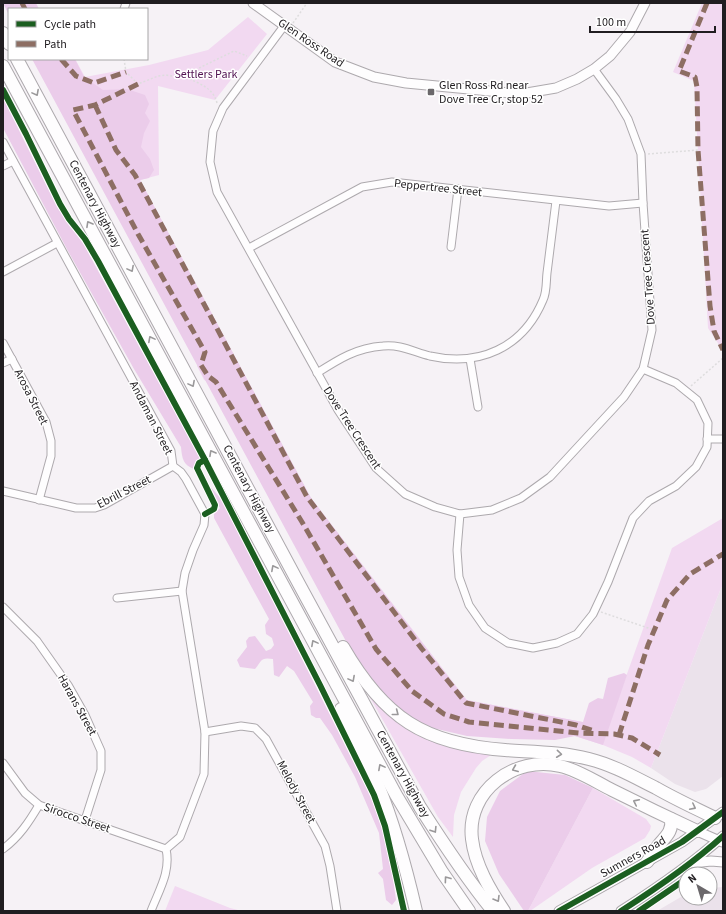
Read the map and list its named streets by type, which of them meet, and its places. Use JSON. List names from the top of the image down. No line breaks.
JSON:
{"streets":{"highway":["Centenary Highway"],"street":["Glen Ross Road","Peppertree Street","Dove Tree Crescent","Arosa Street","Andaman Street","Ebrill Street","Harans Street","Melody Street","Sirocco Street","Sumners Road"]},"crossings":[["Glen Ross Road","Dove Tree Crescent"],["Peppertree Street","Dove Tree Crescent"],["Arosa Street","Ebrill Street"],["Andaman Street","Ebrill Street"],["Andaman Street","Melody Street"],["Andaman Street","Sirocco Street"],["Harans Street","Sirocco Street"]],"parks":["Settlers Park"],"places":{"transit":["Glen Ross Rd near Dove Tree Cr, stop 52"]},"legend":["Cycle path","Path"],"scale_bar":"100 m","north":"top left"}
